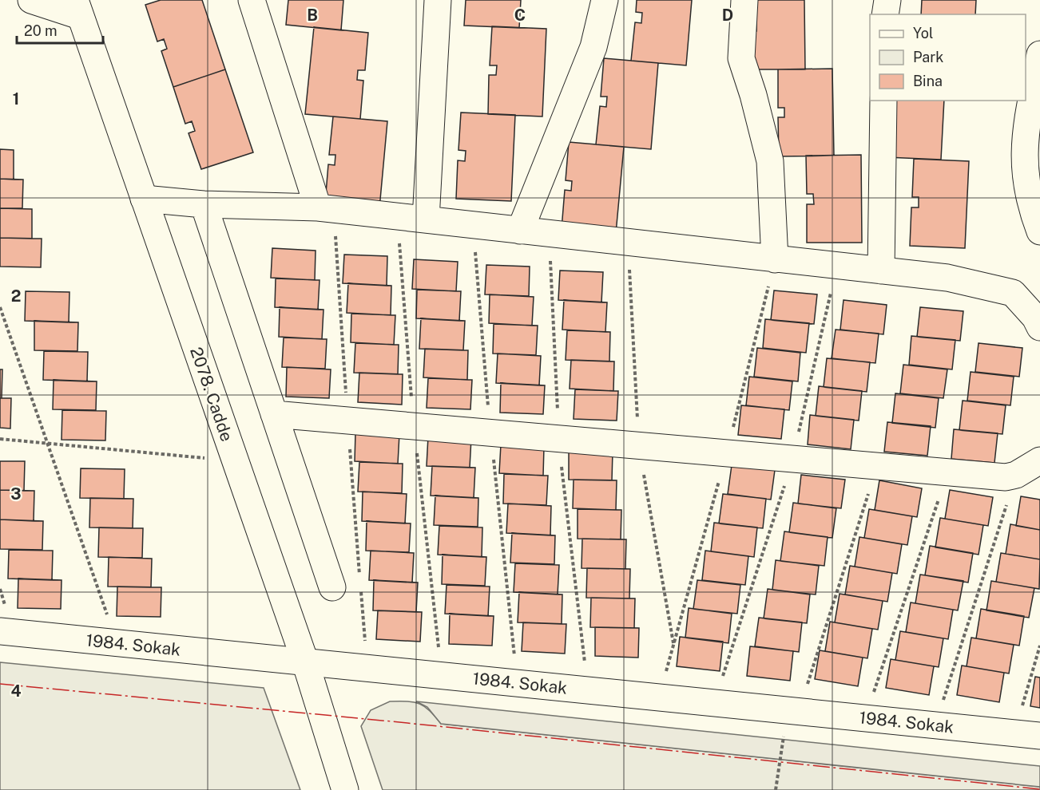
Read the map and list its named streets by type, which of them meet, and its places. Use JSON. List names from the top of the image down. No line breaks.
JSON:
{"streets":{"street":["2078. Cadde","1984. Sokak"]},"crossings":[["2078. Cadde","1984. Sokak"]],"legend":["Yol","Park","Bina"],"scale_bar":"20 m","grid":{"columns":["B","C","D"],"rows":["1","2","3","4"]}}
